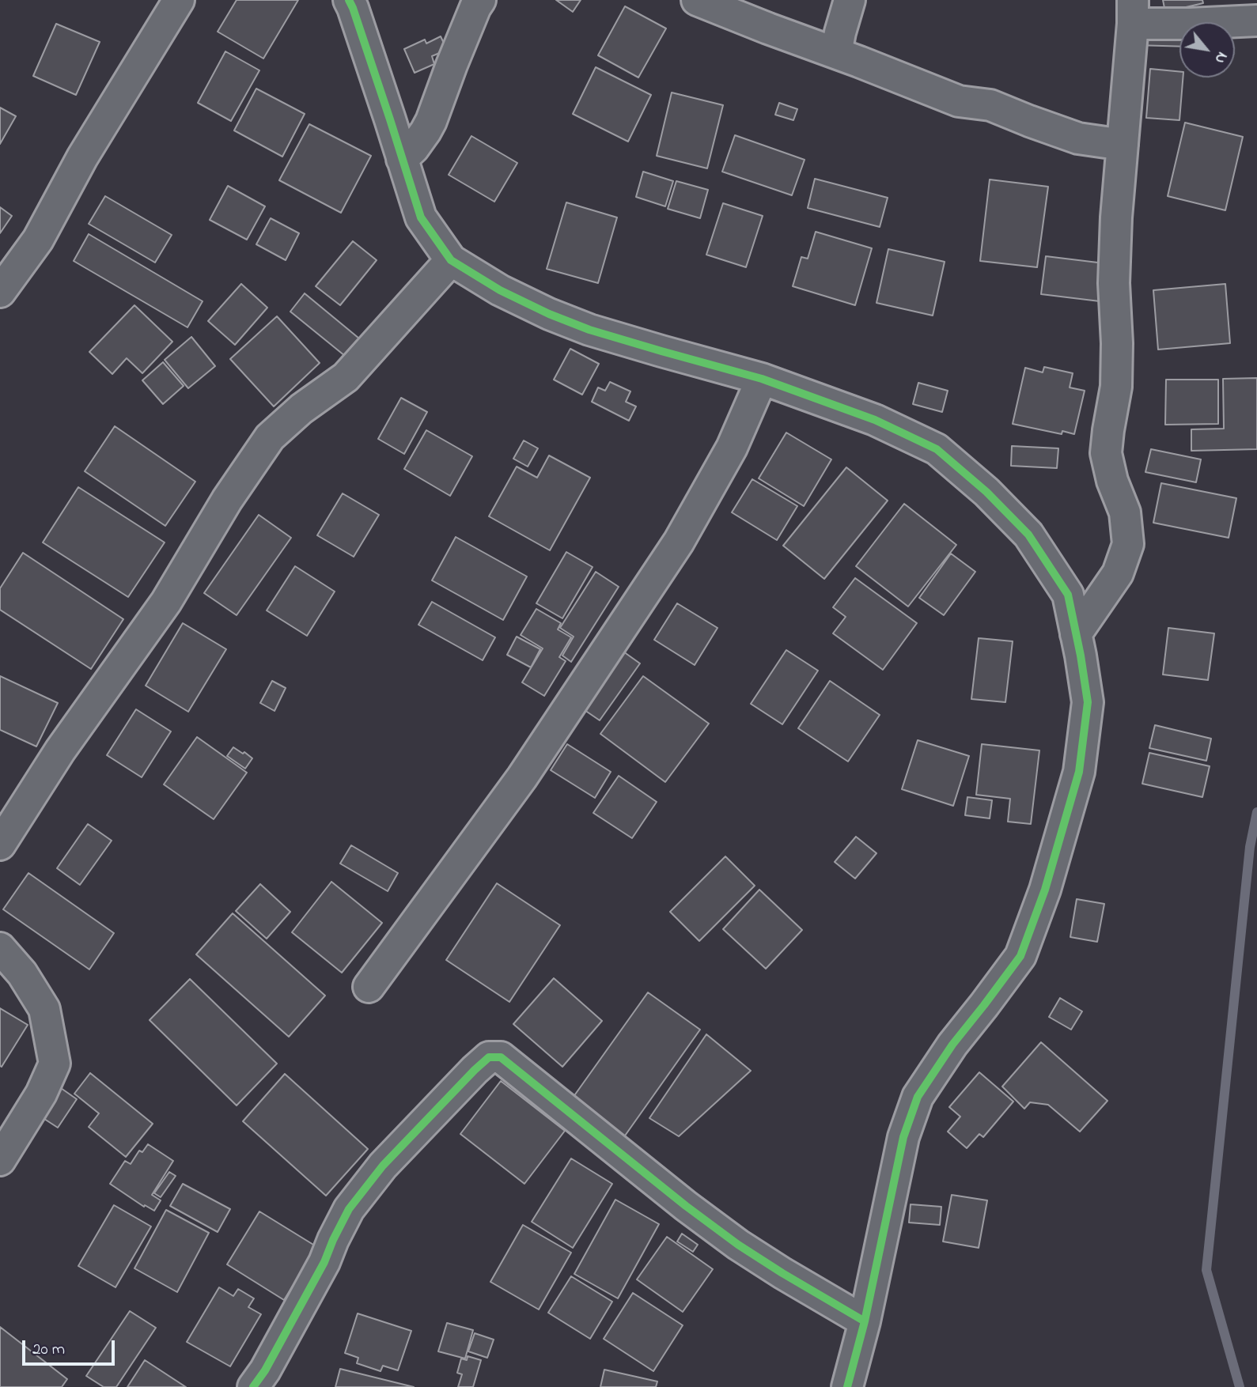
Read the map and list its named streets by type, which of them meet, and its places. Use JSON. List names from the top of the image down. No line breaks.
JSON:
{"scale_bar":"20 m","north":"bottom right"}
